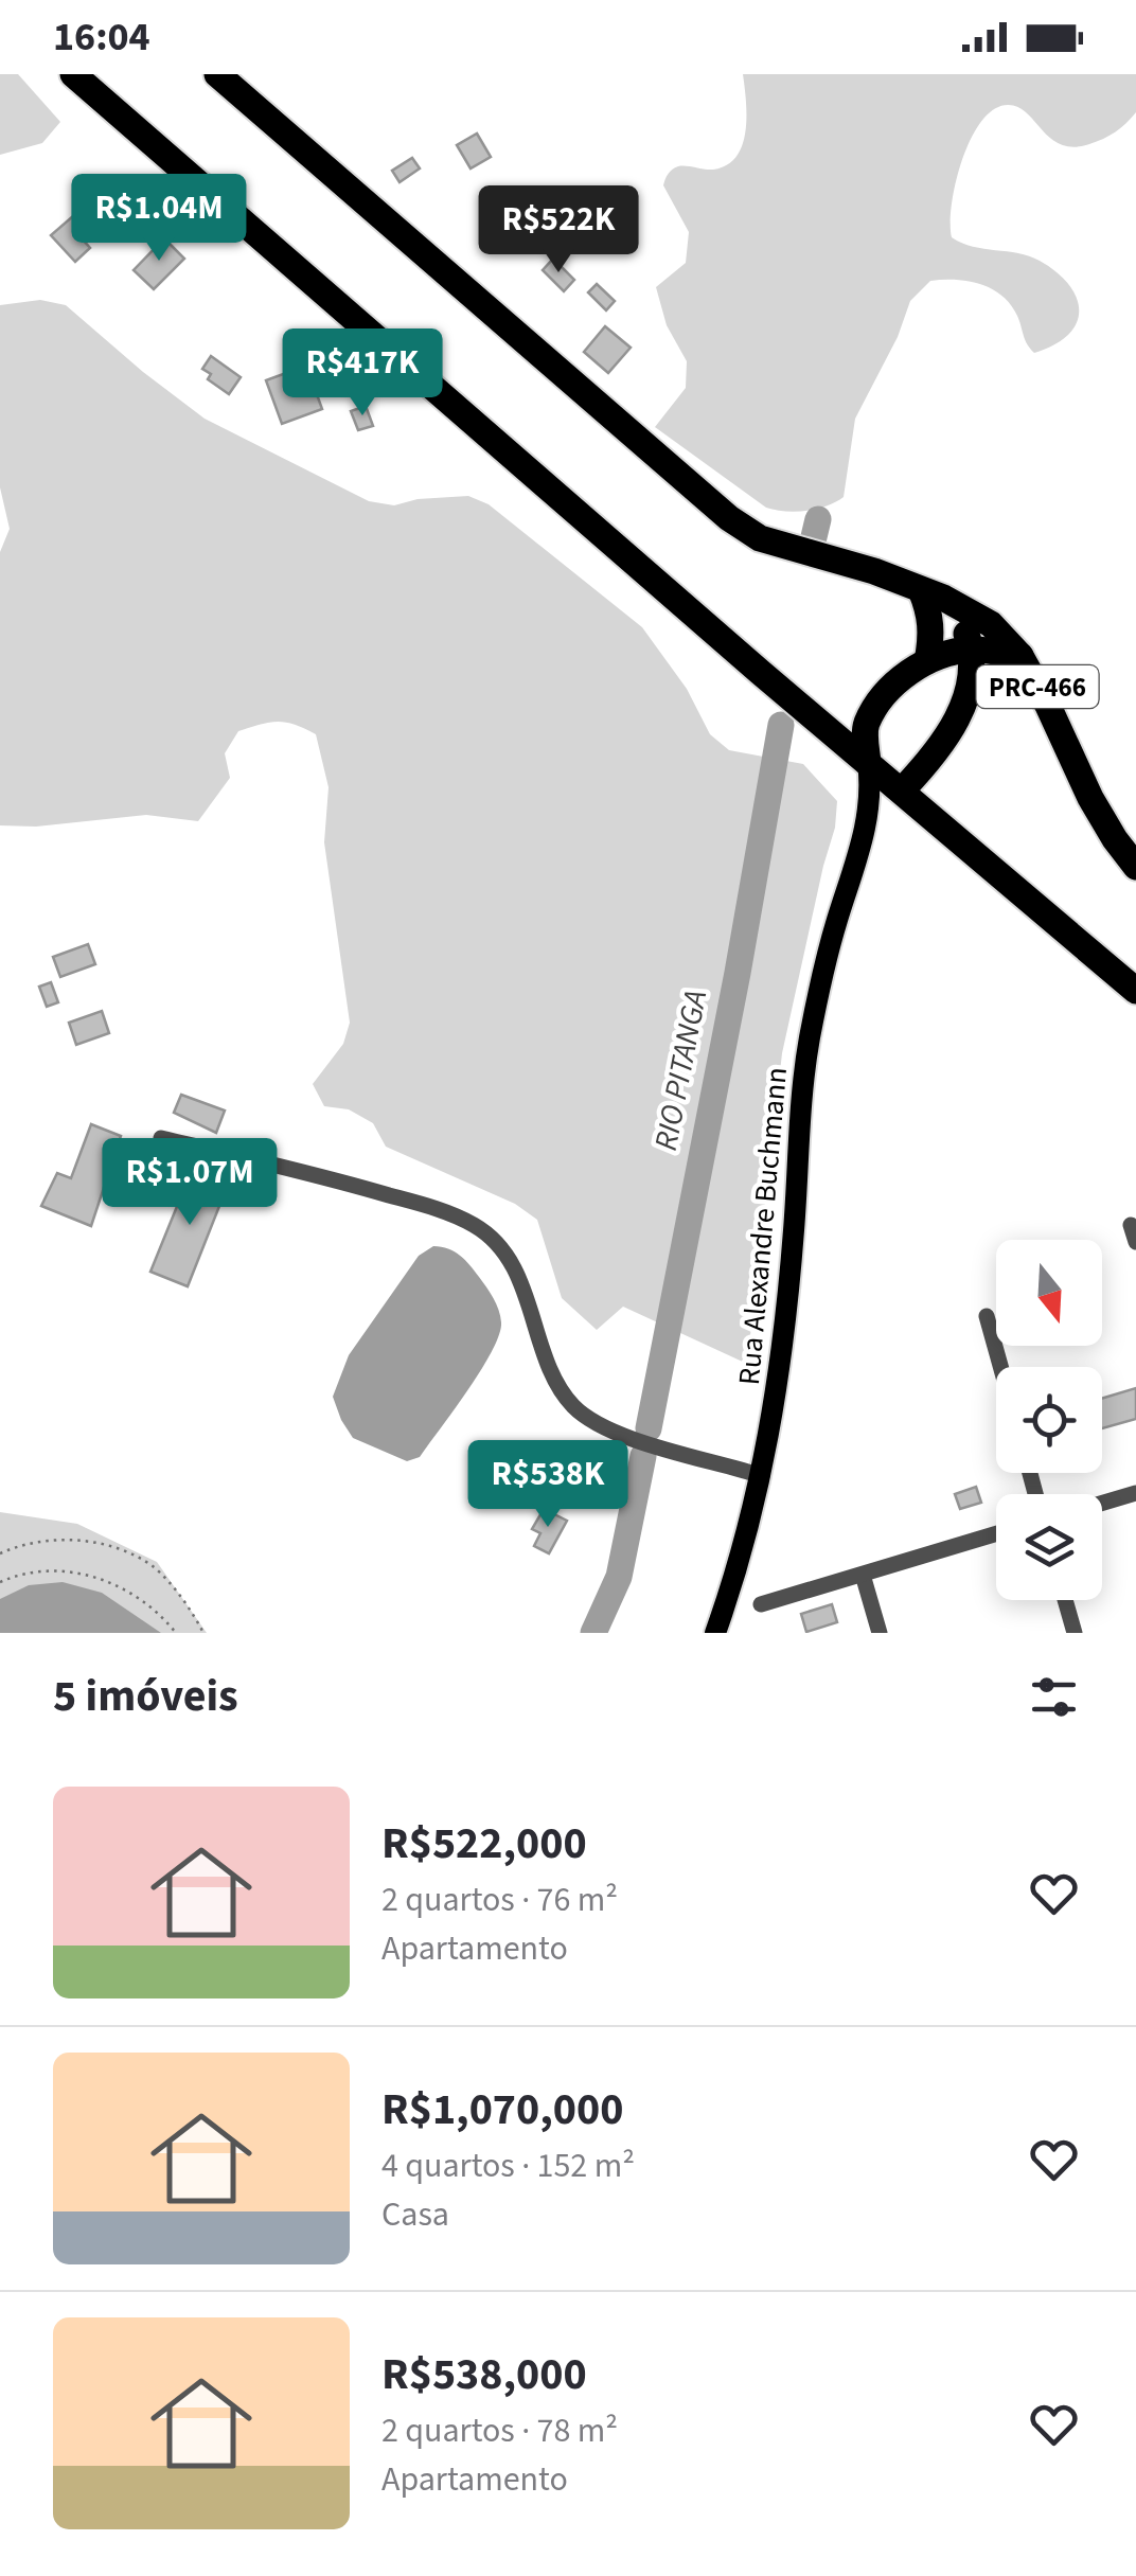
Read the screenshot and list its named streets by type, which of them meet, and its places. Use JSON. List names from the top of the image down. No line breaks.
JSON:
{"streets":{"highway":["PRC-466"],"main road":["Rua Alexandre Buchmann"]},"water":["RIO PITANGA"],"north":"bottom","page":{"status":"16:04","price":["R$1.04M","R$522K","R$417K","R$1.07M","R$538K"],"heading":"5 imóveis","list":[{"name":"R$522,000","note":"2 quartos · 76 m² · Apartamento"},{"name":"R$1,070,000","note":"4 quartos · 152 m² · Casa"},{"name":"R$538,000","note":"2 quartos · 78 m² · Apartamento"}]}}
